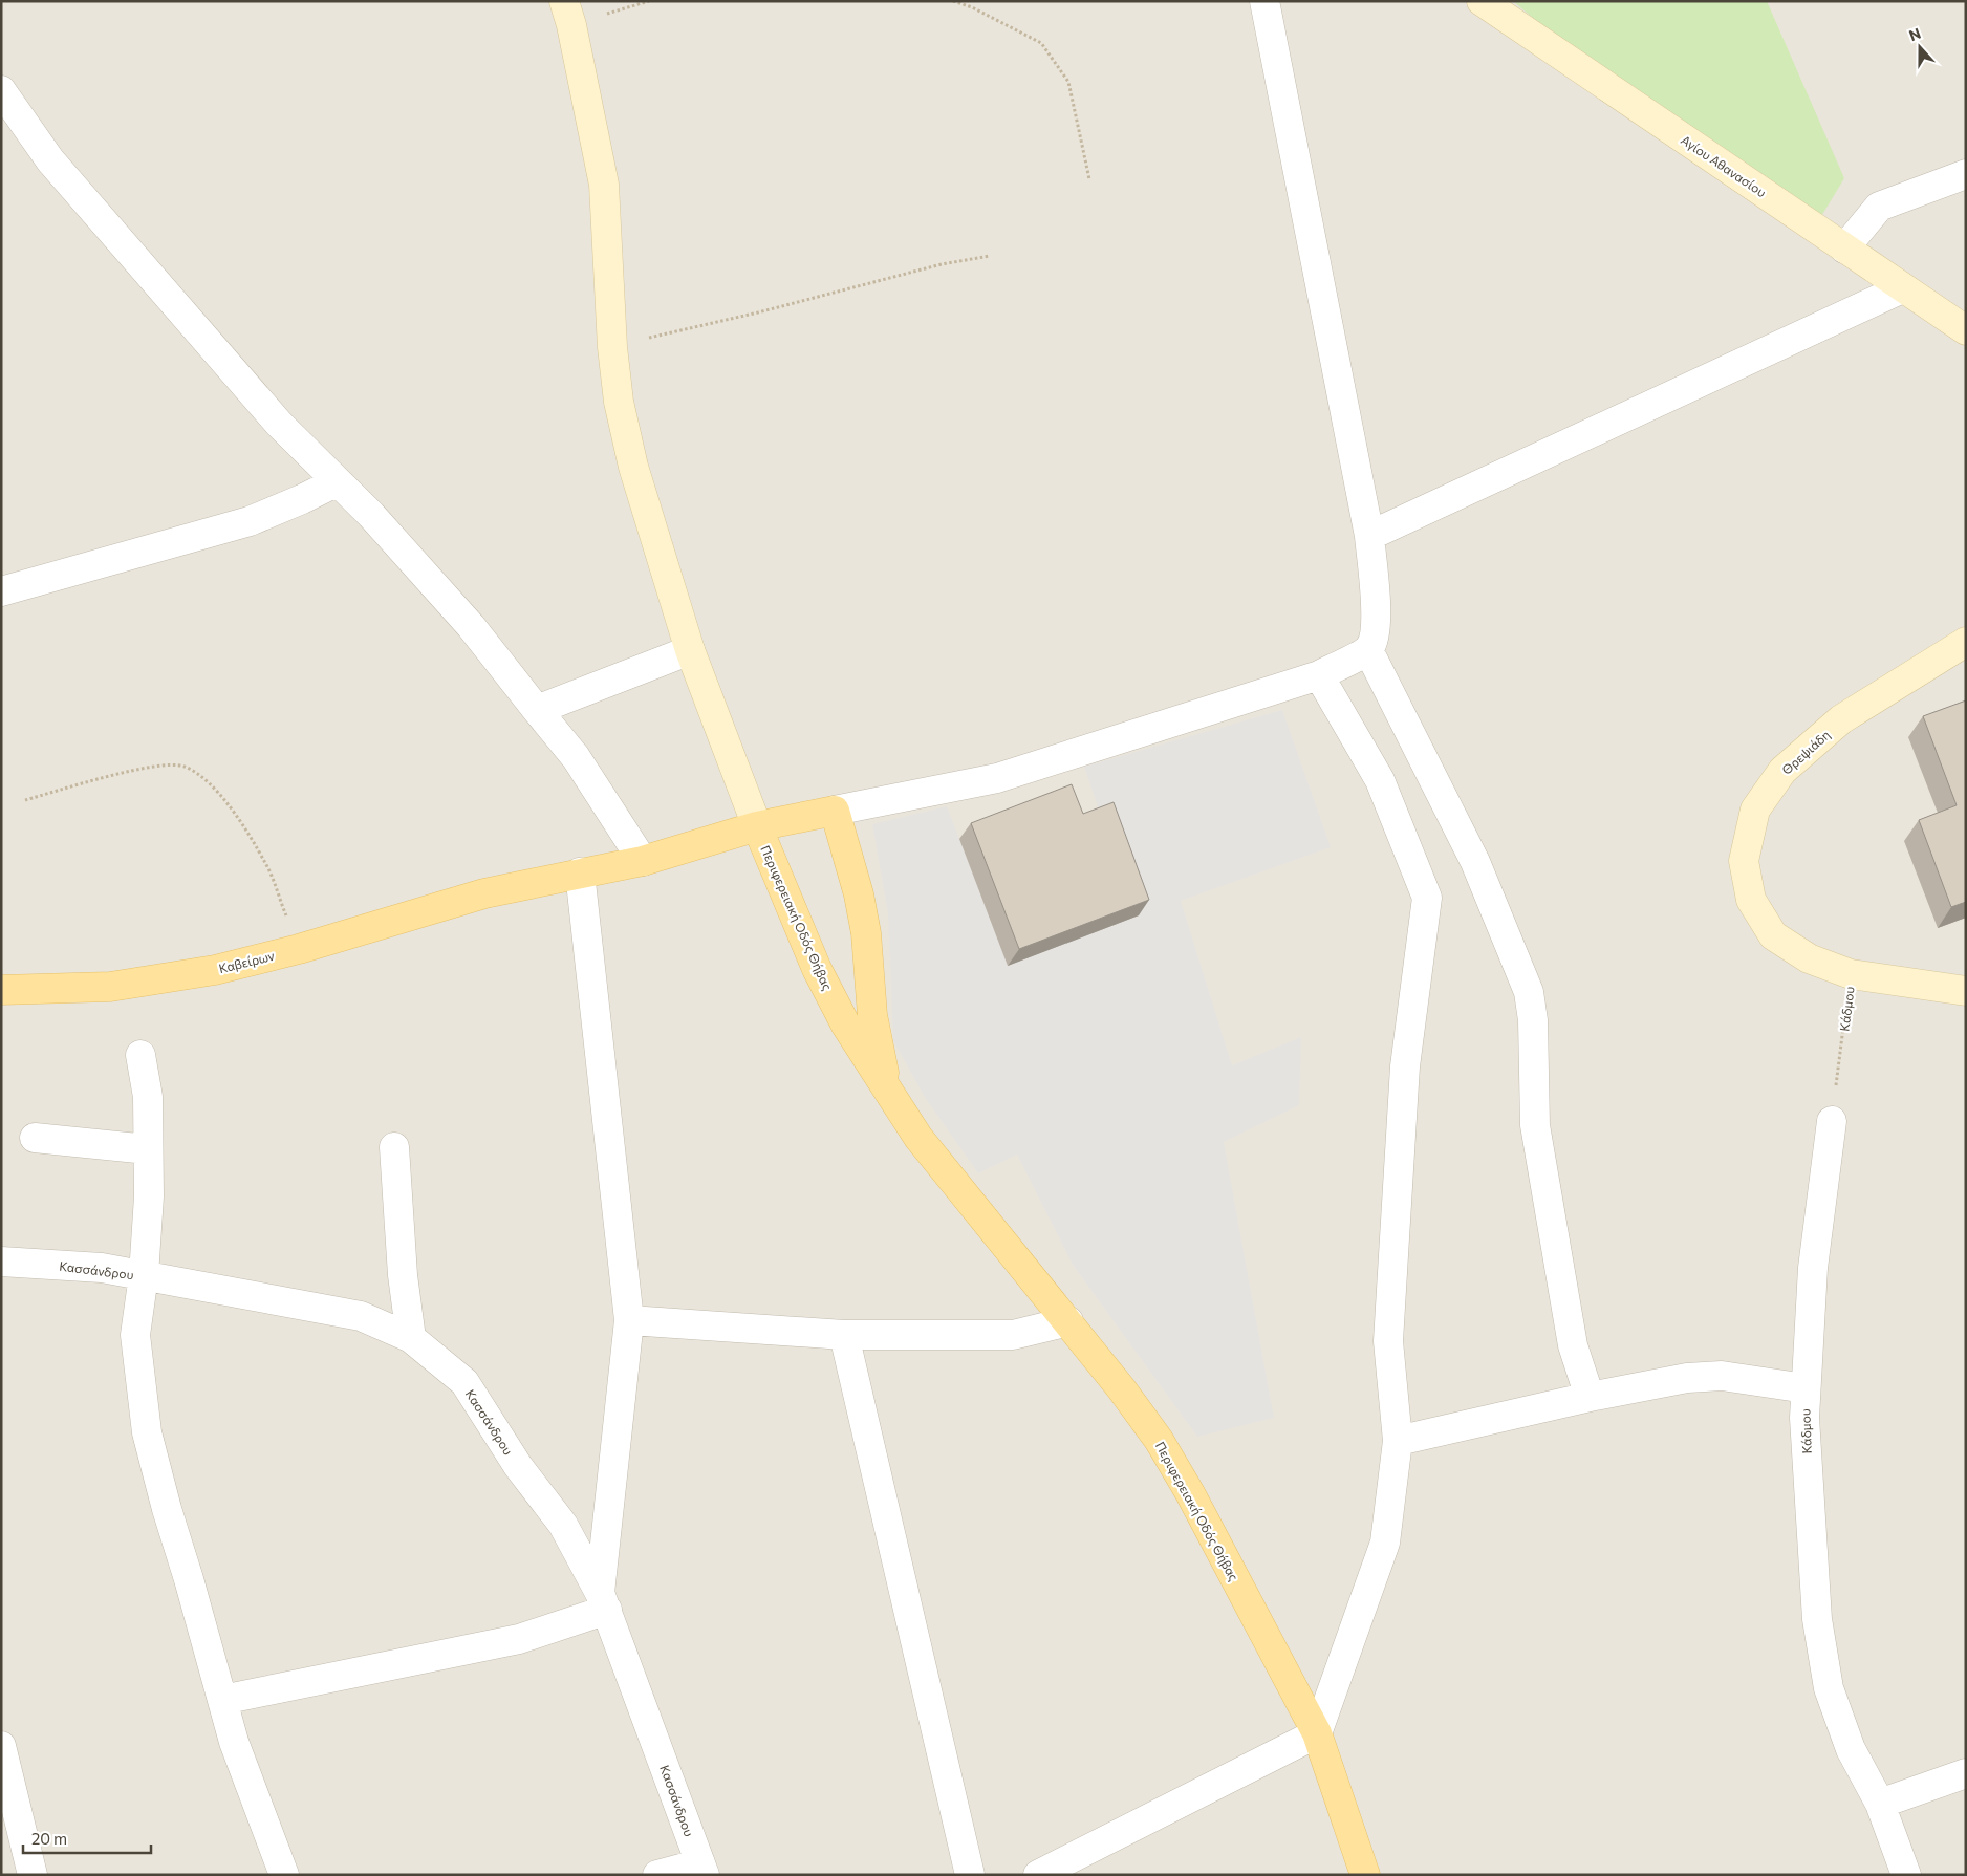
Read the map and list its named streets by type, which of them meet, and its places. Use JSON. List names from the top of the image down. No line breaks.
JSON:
{"streets":{"main road":["Αγίου Αθανασίου","Θρεψιάδη","Περιφερειακή Οδός Θήβας","Καβείρων"],"street":["Κάδμου","Κασσάνδρου"]},"crossings":[["Θρεψιάδη","Κάδμου"],["Περιφερειακή Οδός Θήβας","Καβείρων"]],"scale_bar":"20 m","north":"top"}
